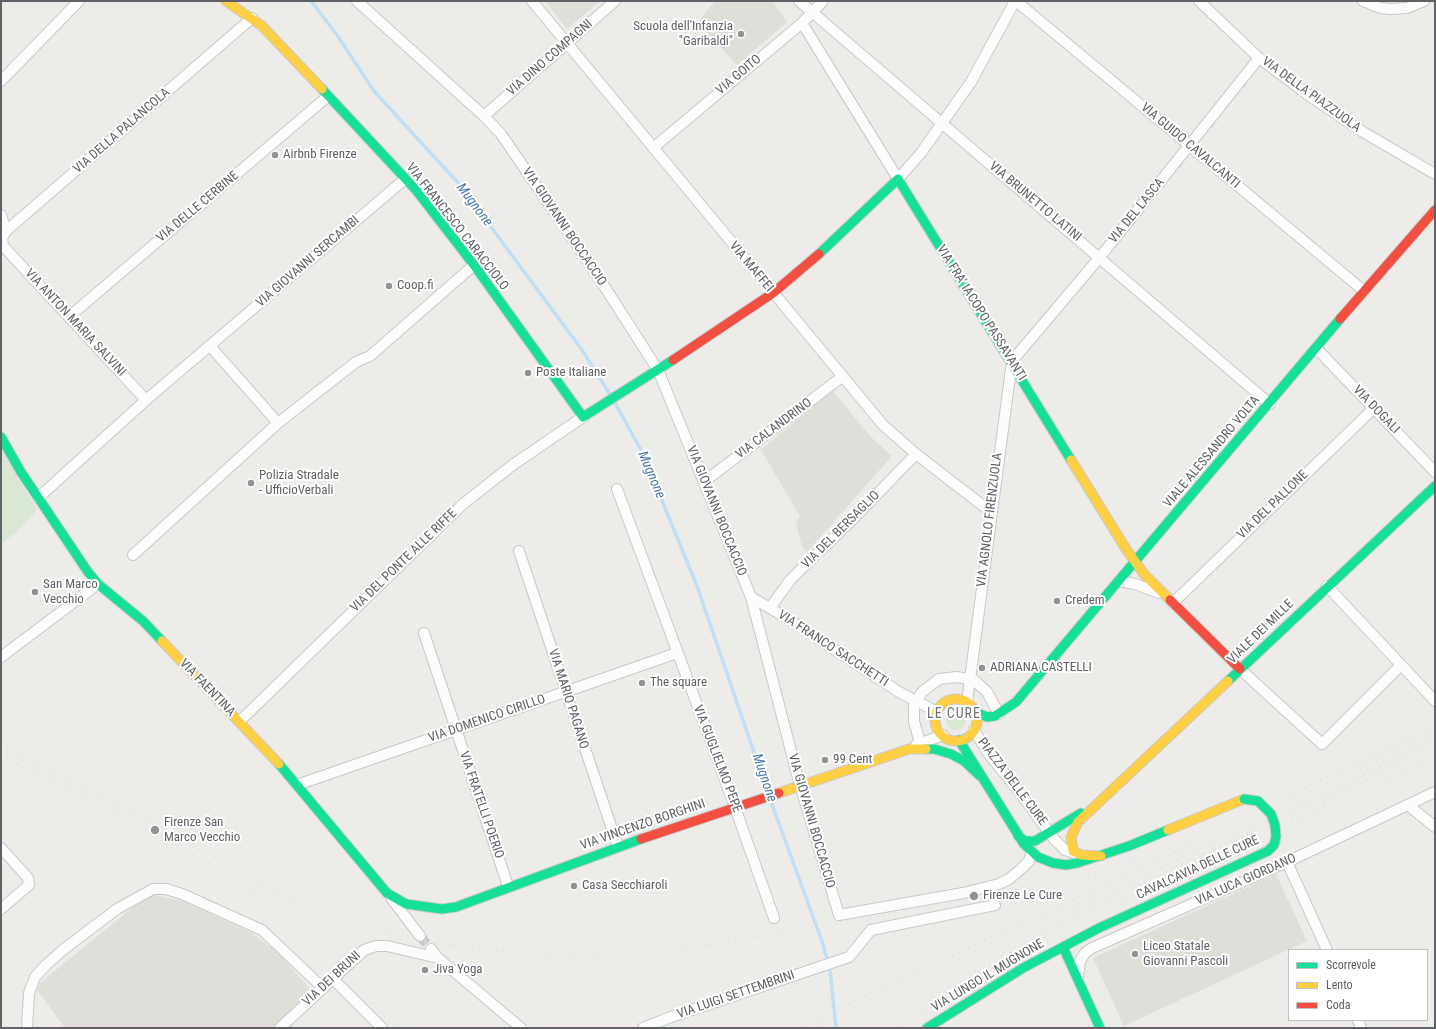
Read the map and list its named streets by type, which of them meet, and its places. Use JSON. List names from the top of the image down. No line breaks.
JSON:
{"streets":{"street":["VIA DINO COMPAGNI","VIA GOITO","VIA DELLA PIAZZUOLA","VIA DELLA PALANCOLA","VIA GUIDO CAVALCANTI","VIA BRUNETTO LATINI","VIA DELLE CERBINE","VIA DEL LASCA","VIA FRANCESCO CARACCIOLO","VIA GIOVANNI BOCCACCIO","VIA GIOVANNI SERCAMBI","VIA MAFFEI","VIA FRA' IACOPO PASSAVANTI","VIA ANTON MARIA SALVINI","VIA DOGALI","VIA CALANDRINO","VIALE ALESSANDRO VOLTA","VIA DEL PALLONE","VIA AGNOLO FIRENZUOLA","VIA DEL BERSAGLIO","VIA DEL PONTE ALLE RIFFE","VIALE DEI MILLE","VIA FRANCO SACCHETTI","VIA FAENTINA","VIA MARIO PAGANO","VIA DOMENICO CIRILLO","VIA GUGLIELMO PEPE","PIAZZA DELLE CURE","VIA FRATELLI POERIO","VIA VINCENZO BORGHINI","CAVALCAVIA DELLE CURE","VIA LUCA GIORDANO","VIA LUNGO IL MUGNONE","VIA DEI BRUNI","VIA LUIGI SETTEMBRINI"]},"crossings":[["VIA DINO COMPAGNI","VIA GIOVANNI BOCCACCIO"],["VIA DINO COMPAGNI","VIA MAFFEI"],["VIA GOITO","VIA BRUNETTO LATINI"],["VIA GOITO","VIA MAFFEI"],["VIA GOITO","VIA FRA' IACOPO PASSAVANTI"],["VIA DELLA PIAZZUOLA","VIA DEL LASCA"],["VIA DELLA PALANCOLA","VIA FRANCESCO CARACCIOLO"],["VIA GUIDO CAVALCANTI","VIA DEL LASCA"],["VIA GUIDO CAVALCANTI","VIALE ALESSANDRO VOLTA"],["VIA BRUNETTO LATINI","VIA DEL LASCA"],["VIA BRUNETTO LATINI","VIALE ALESSANDRO VOLTA"],["VIA DELLE CERBINE","VIA FRANCESCO CARACCIOLO"],["VIA DELLE CERBINE","VIA ANTON MARIA SALVINI"],["VIA DEL LASCA","VIA FRA' IACOPO PASSAVANTI"],["VIA DEL LASCA","VIA AGNOLO FIRENZUOLA"],["VIA FRANCESCO CARACCIOLO","VIA GIOVANNI SERCAMBI"],["VIA FRANCESCO CARACCIOLO","VIA DEL PONTE ALLE RIFFE"],["VIA GIOVANNI BOCCACCIO","VIA CALANDRINO"],["VIA GIOVANNI BOCCACCIO","VIA FRANCO SACCHETTI"],["VIA GIOVANNI BOCCACCIO","PIAZZA DELLE CURE"],["VIA GIOVANNI BOCCACCIO","VIA VINCENZO BORGHINI"],["VIA GIOVANNI SERCAMBI","VIA ANTON MARIA SALVINI"],["VIA GIOVANNI SERCAMBI","VIA FAENTINA"],["VIA MAFFEI","VIA CALANDRINO"],["VIA MAFFEI","VIA AGNOLO FIRENZUOLA"],["VIA MAFFEI","VIA DEL BERSAGLIO"],["VIA FRA' IACOPO PASSAVANTI","VIALE ALESSANDRO VOLTA"],["VIA FRA' IACOPO PASSAVANTI","VIA DEL PALLONE"],["VIA FRA' IACOPO PASSAVANTI","VIA AGNOLO FIRENZUOLA"],["VIA FRA' IACOPO PASSAVANTI","VIALE DEI MILLE"],["VIA DOGALI","VIALE ALESSANDRO VOLTA"],["VIA DOGALI","VIA DEL PALLONE"],["VIALE ALESSANDRO VOLTA","PIAZZA DELLE CURE"],["VIA DEL BERSAGLIO","VIA FRANCO SACCHETTI"],["VIA DEL PONTE ALLE RIFFE","VIA FAENTINA"],["VIALE DEI MILLE","PIAZZA DELLE CURE"],["VIA FAENTINA","VIA DOMENICO CIRILLO"],["VIA FAENTINA","VIA VINCENZO BORGHINI"],["VIA MARIO PAGANO","VIA DOMENICO CIRILLO"],["VIA MARIO PAGANO","VIA VINCENZO BORGHINI"],["VIA DOMENICO CIRILLO","VIA GUGLIELMO PEPE"],["VIA DOMENICO CIRILLO","VIA FRATELLI POERIO"],["VIA GUGLIELMO PEPE","VIA VINCENZO BORGHINI"],["PIAZZA DELLE CURE","VIA VINCENZO BORGHINI"],["PIAZZA DELLE CURE","CAVALCAVIA DELLE CURE"],["VIA FRATELLI POERIO","VIA VINCENZO BORGHINI"],["CAVALCAVIA DELLE CURE","VIA LUNGO IL MUGNONE"]],"districts":["LE CURE"],"water":["Mugnone"],"places":["Scuola dell'Infanzia \"Garibaldi\"","Airbnb Firenze","Coop.fi","Poste Italiane","Polizia Stradale - UfficioVerbali","San Marco Vecchio","Credem","ADRIANA CASTELLI","The square","99 Cent","Firenze San Marco Vecchio","Casa Secchiaroli","Firenze Le Cure","Liceo Statale Giovanni Pascoli","Jiva Yoga"],"legend":["Scorrevole","Lento","Coda"]}
